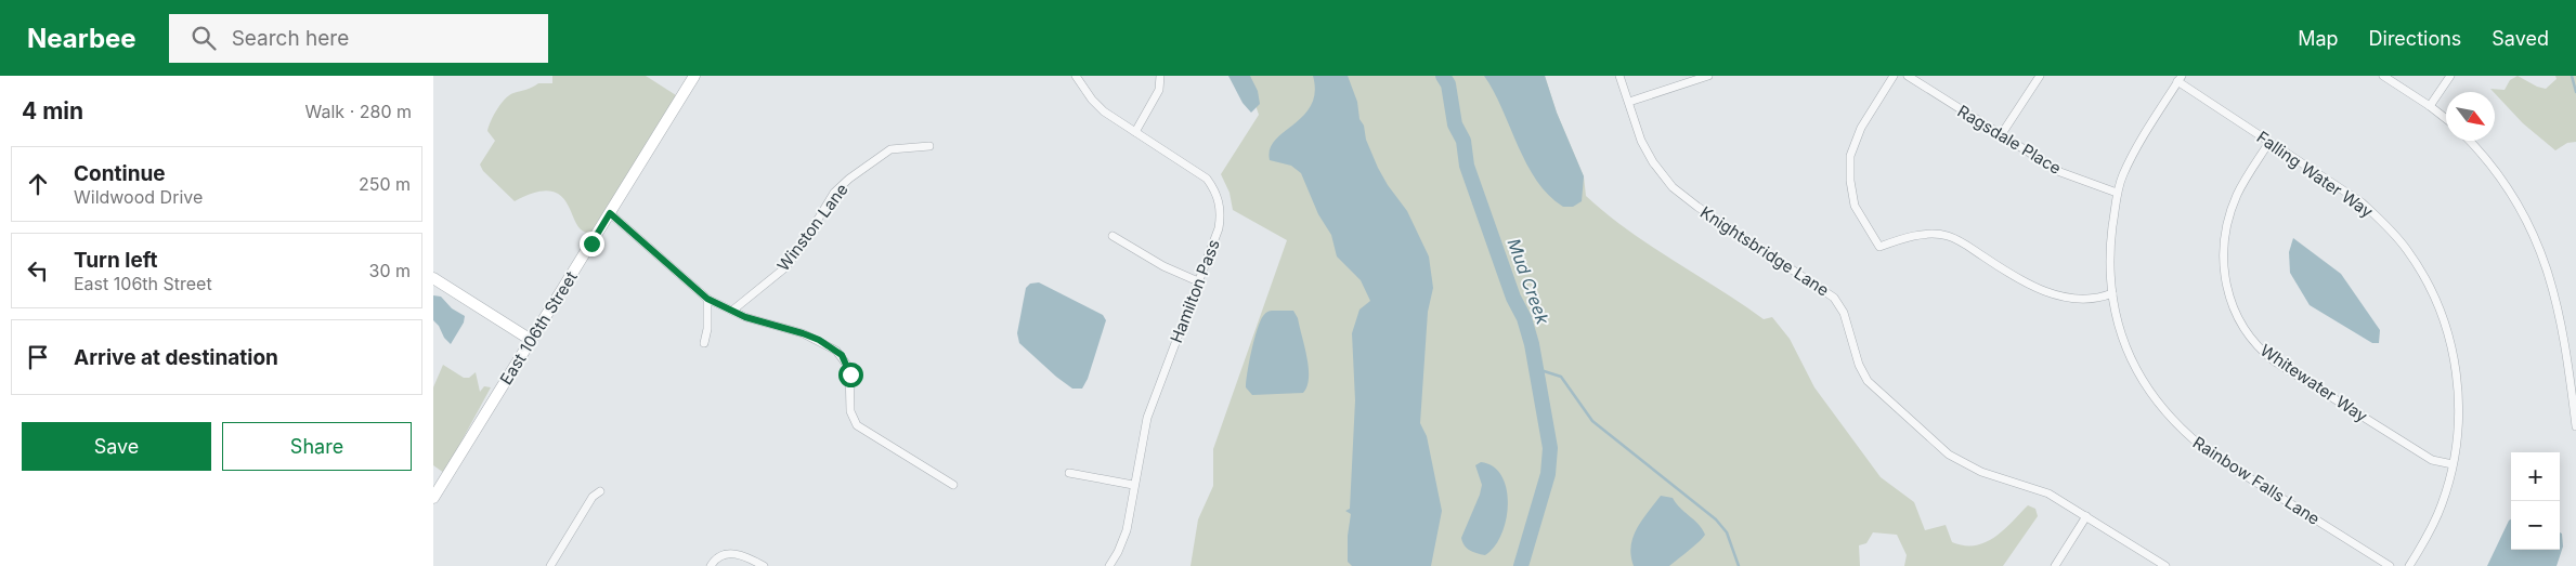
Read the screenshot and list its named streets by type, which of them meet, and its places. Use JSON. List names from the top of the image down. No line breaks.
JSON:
{"streets":{"street":["Ragsdale Place","Falling Water Way","Winston Lane","Knightsbridge Lane","Hamilton Pass","East 106th Street","Whitewater Way","Rainbow Falls Lane"]},"crossings":[["Ragsdale Place","Rainbow Falls Lane"],["Falling Water Way","Whitewater Way"],["Falling Water Way","Rainbow Falls Lane"]],"water":["Mud Creek"],"north":"bottom right","page":{"header":"Nearbee","search":"Search here","nav":["Map","Directions","Saved"],"heading":["4 min","Walk · 280 m"],"list":[["Continue","Wildwood Drive","250 m"],["Turn left","East 106th Street","30 m"],"Arrive at destination"],"buttons":["Save","Share"],"map_buttons":["+","−"]}}
